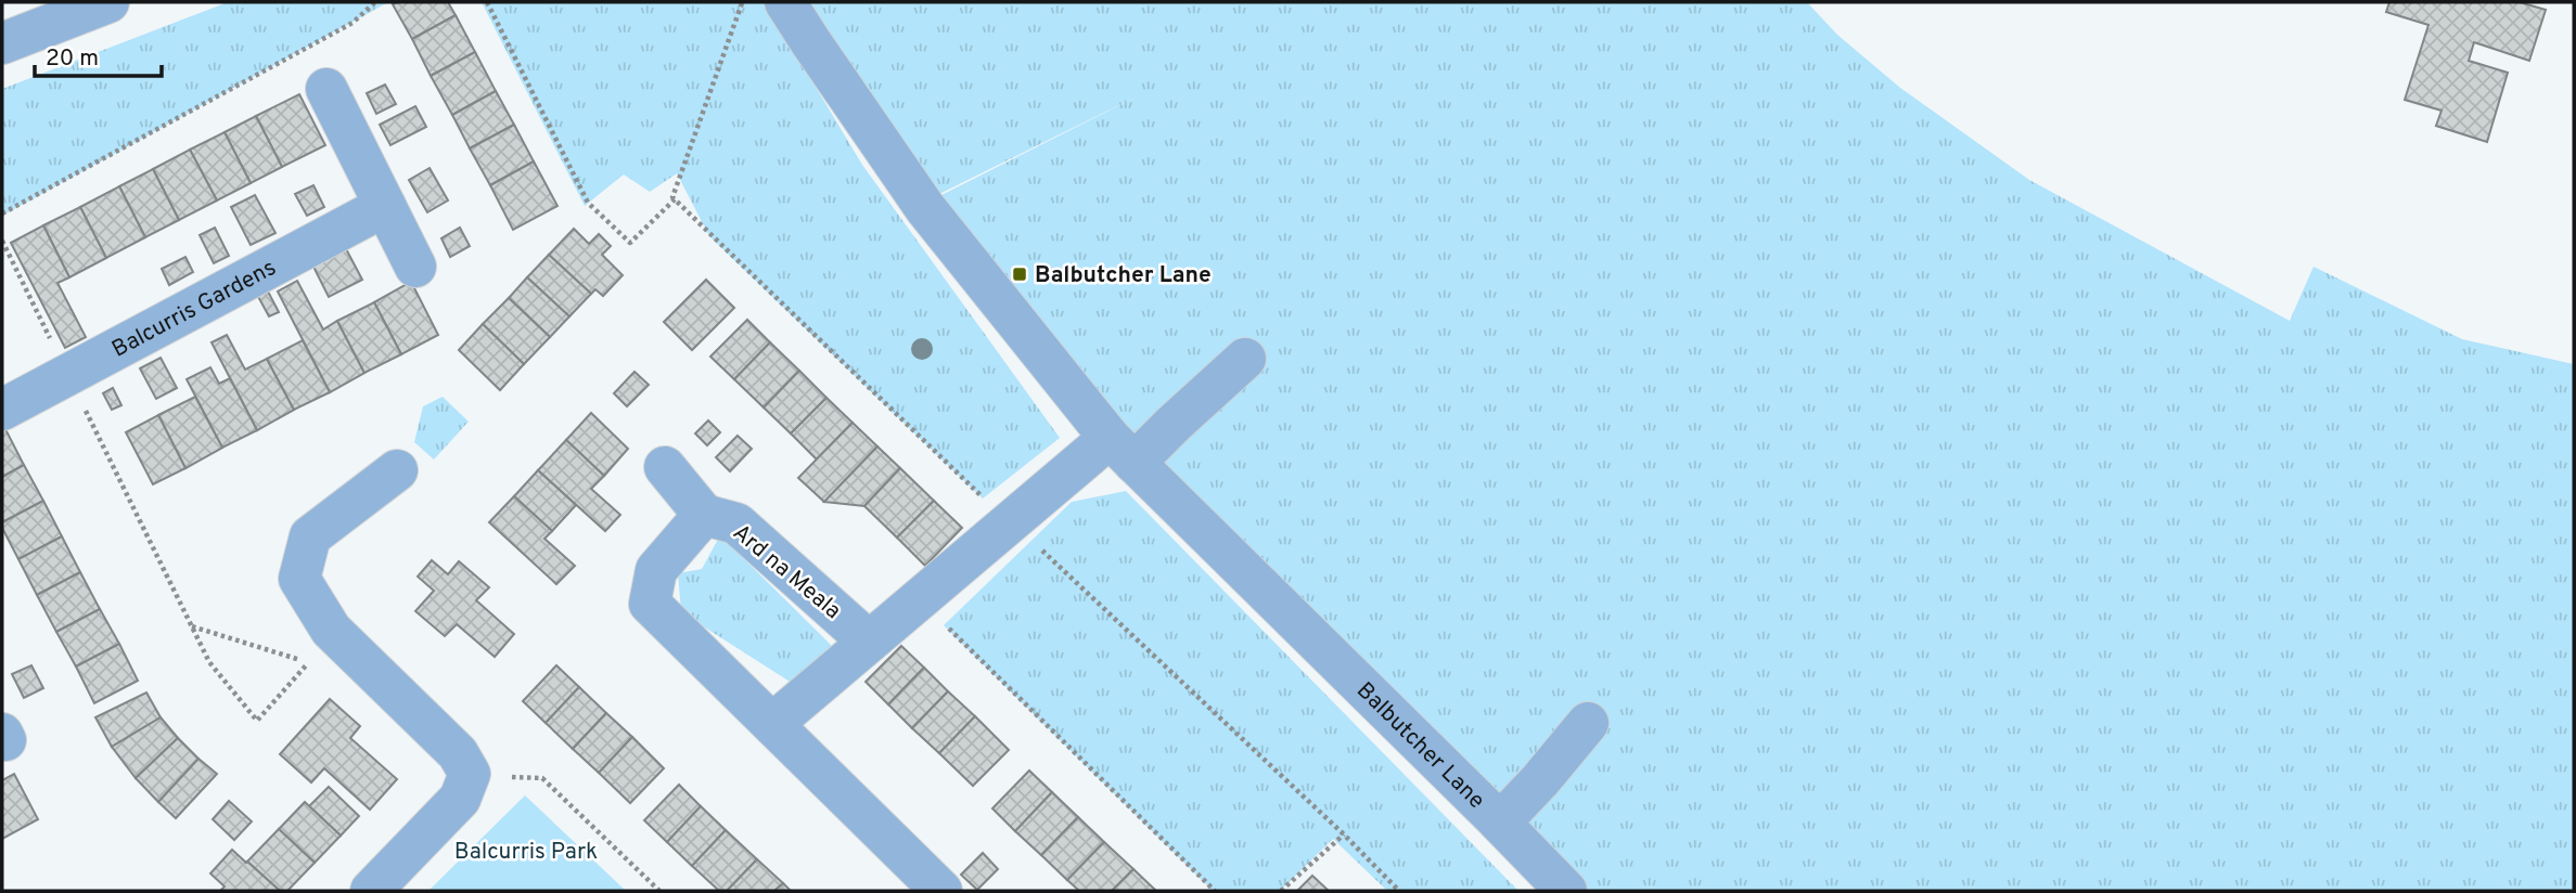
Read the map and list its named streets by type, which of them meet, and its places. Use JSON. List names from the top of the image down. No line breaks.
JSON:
{"streets":{"street":["Balcurris Gardens","Ard na Meala","Balbutcher Lane"]},"parks":["Balcurris Park"],"places":{"transit":["Balbutcher Lane"]},"scale_bar":"20 m"}
